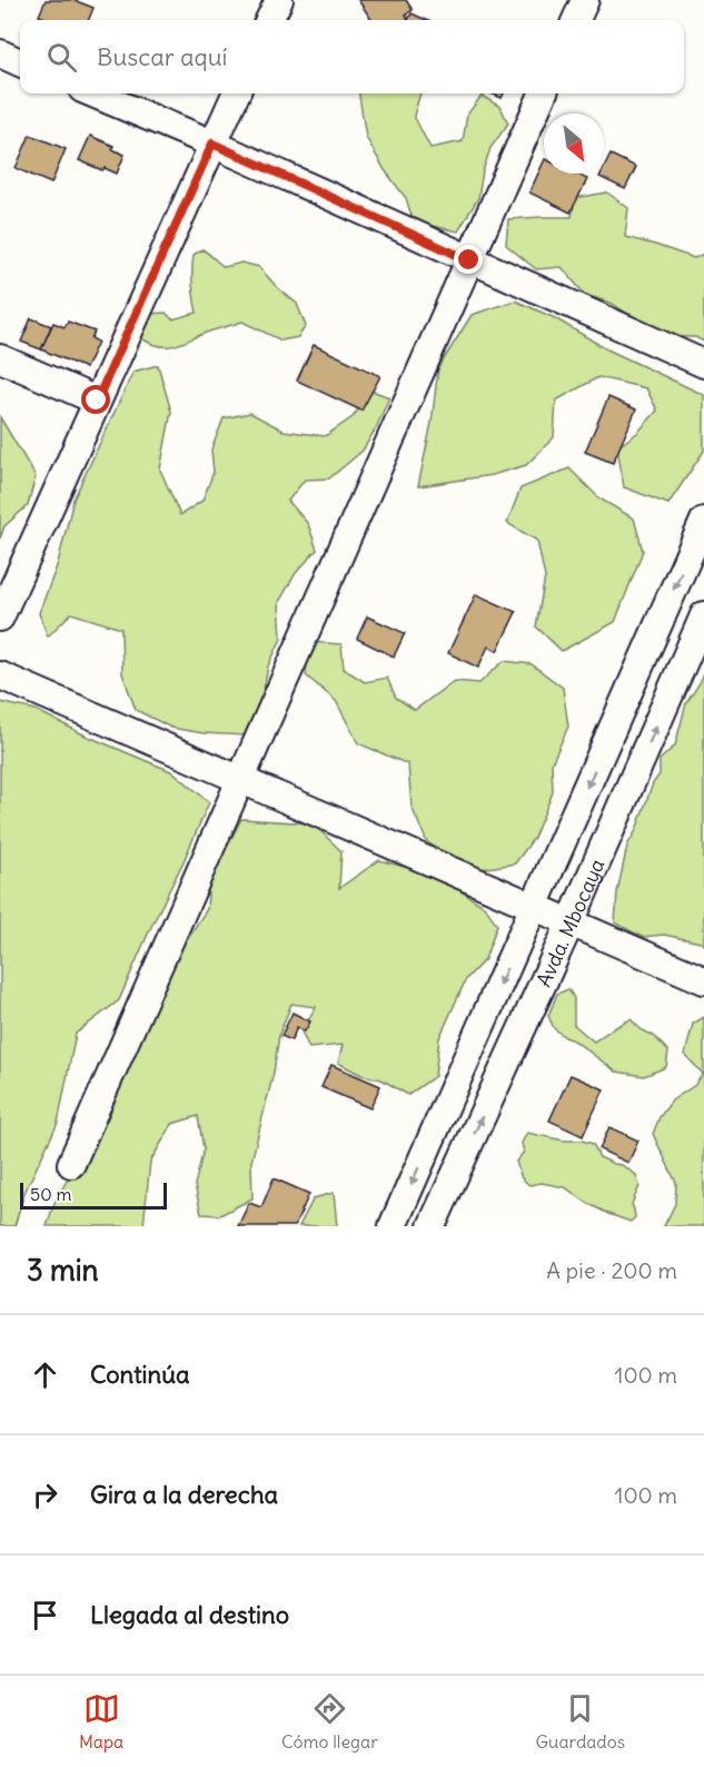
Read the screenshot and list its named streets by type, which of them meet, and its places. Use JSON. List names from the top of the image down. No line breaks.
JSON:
{"streets":{"street":["Avda. Mbocaya"]},"scale_bar":"50 m","north":"bottom right","page":{"search":"Buscar aquí","scale":"50 m","heading":["3 min","A pie · 200 m"],"list":[["Continúa","100 m"],["Gira a la derecha","100 m"],"Llegada al destino"],"nav":["Mapa","Cómo llegar","Guardados"]}}
